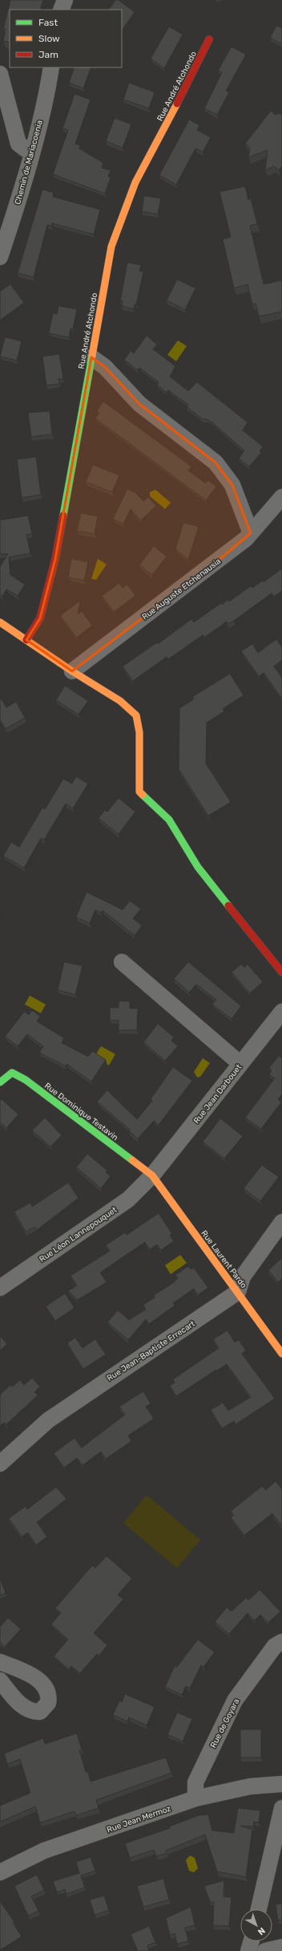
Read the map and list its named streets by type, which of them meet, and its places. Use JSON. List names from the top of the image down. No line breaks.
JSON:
{"streets":{"street":["Rue André Atchondo","Chemin de Mariacoenia","Rue Auguste Etchenausia","Rue Jean Darbouet","Rue Dominique Testavin","Rue Léon Lannepouquet","Rue Laurent Pardo","Rue Jean-Baptiste Errecart","Rue de Goyara","Rue Jean Mermoz"]},"crossings":[["Rue Jean Darbouet","Rue Dominique Testavin"],["Rue Jean Darbouet","Rue Léon Lannepouquet"],["Rue Jean Darbouet","Rue Laurent Pardo"],["Rue Dominique Testavin","Rue Léon Lannepouquet"],["Rue Dominique Testavin","Rue Laurent Pardo"],["Rue Léon Lannepouquet","Rue Laurent Pardo"],["Rue Laurent Pardo","Rue Jean-Baptiste Errecart"],["Rue de Goyara","Rue Jean Mermoz"]],"legend":["Fast","Slow","Jam"],"north":"bottom right"}
